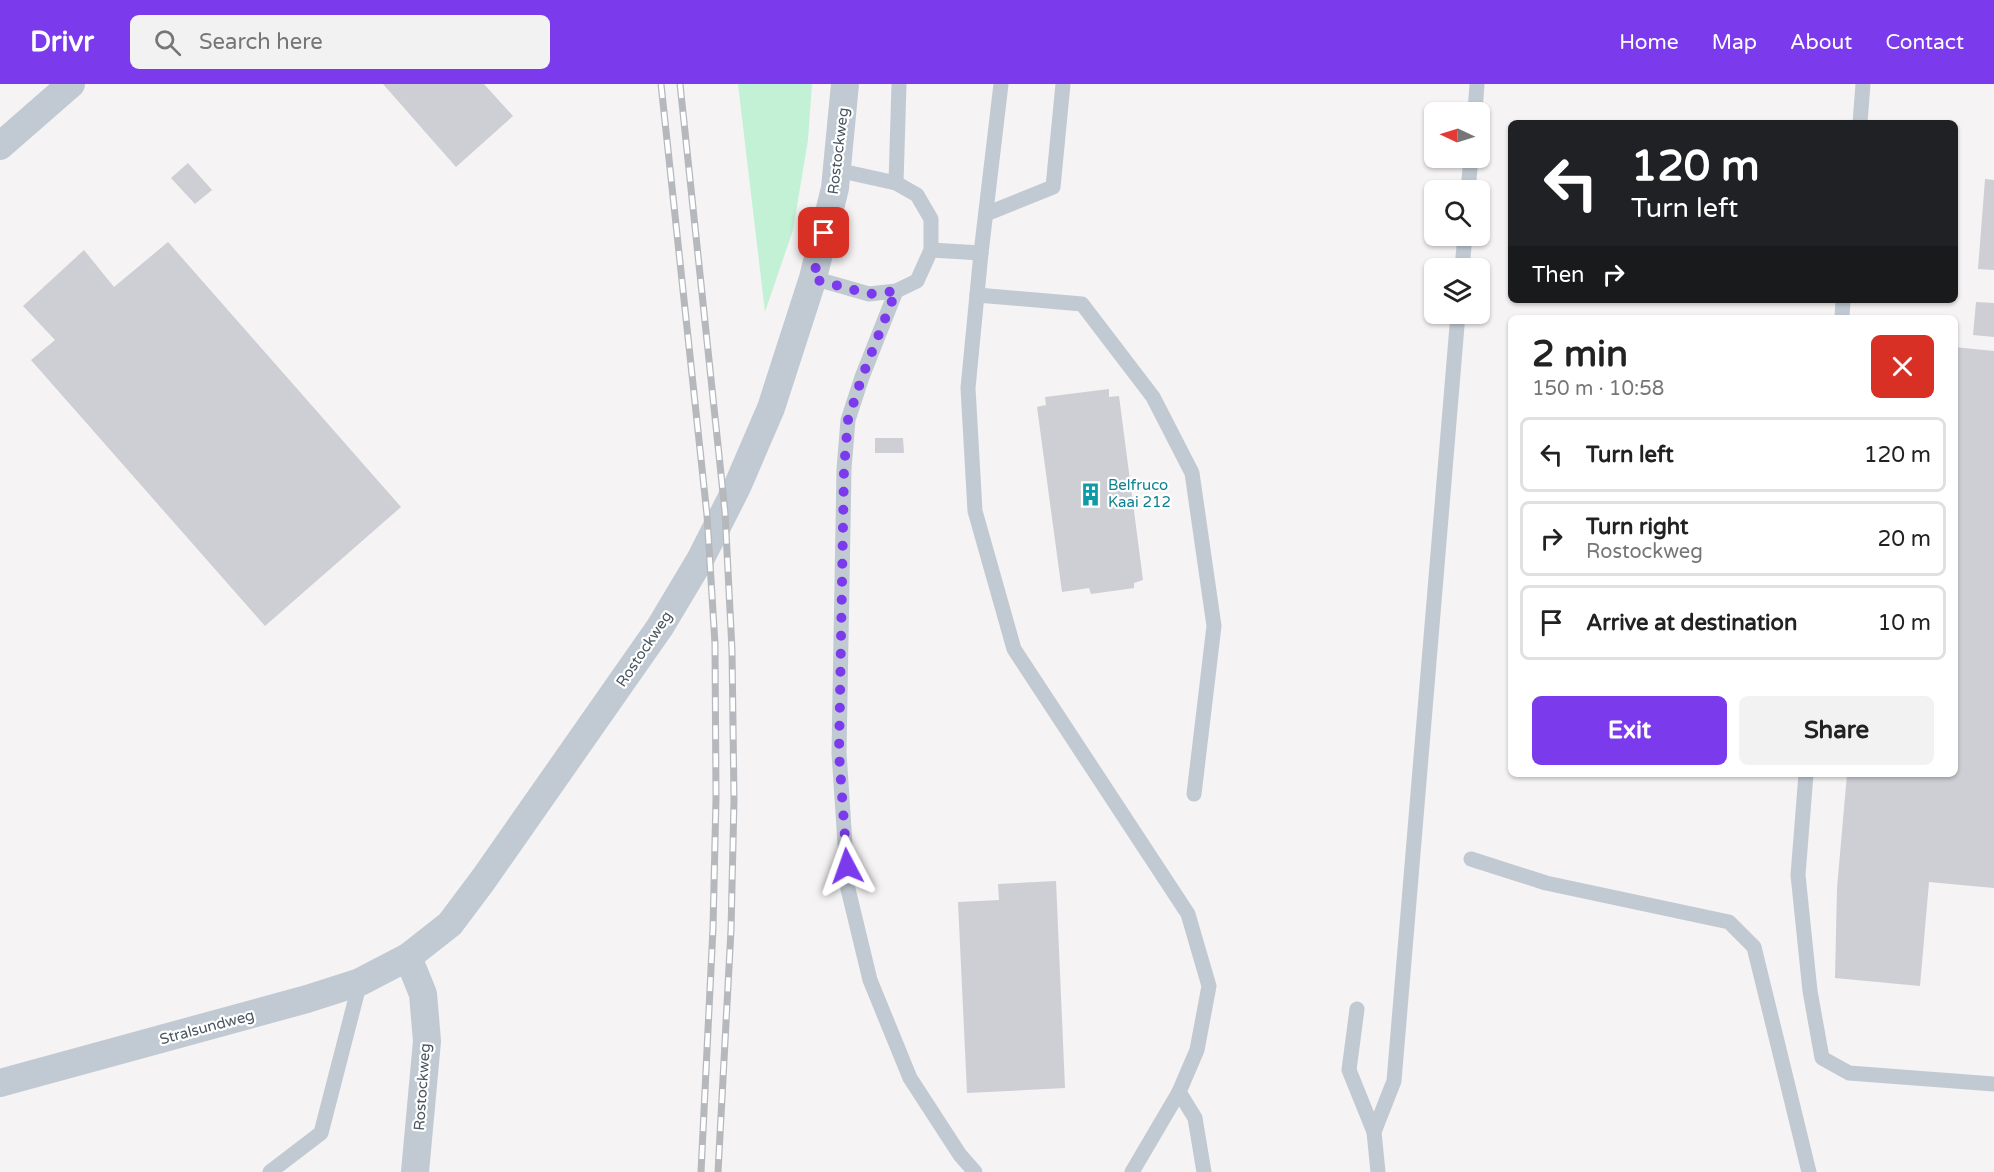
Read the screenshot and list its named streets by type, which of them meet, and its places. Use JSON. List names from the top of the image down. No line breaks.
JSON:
{"streets":{"street":["Rostockweg","Stralsundweg"]},"crossings":[["Rostockweg","Stralsundweg"]],"places":{"building":["Belfruco Kaai 212"]},"north":"left","page":{"header":"Drivr","search":"Search here","nav":["Home","Map","About","Contact"],"turn":["120 m","Turn left"],"then":"Then","heading":["2 min","150 m · 10:58"],"list":[{"name":"Turn left","value":"120 m"},{"name":"Turn right","note":"Rostockweg","value":"20 m"},{"name":"Arrive at destination","value":"10 m"}],"buttons":["Exit","Share"]}}
